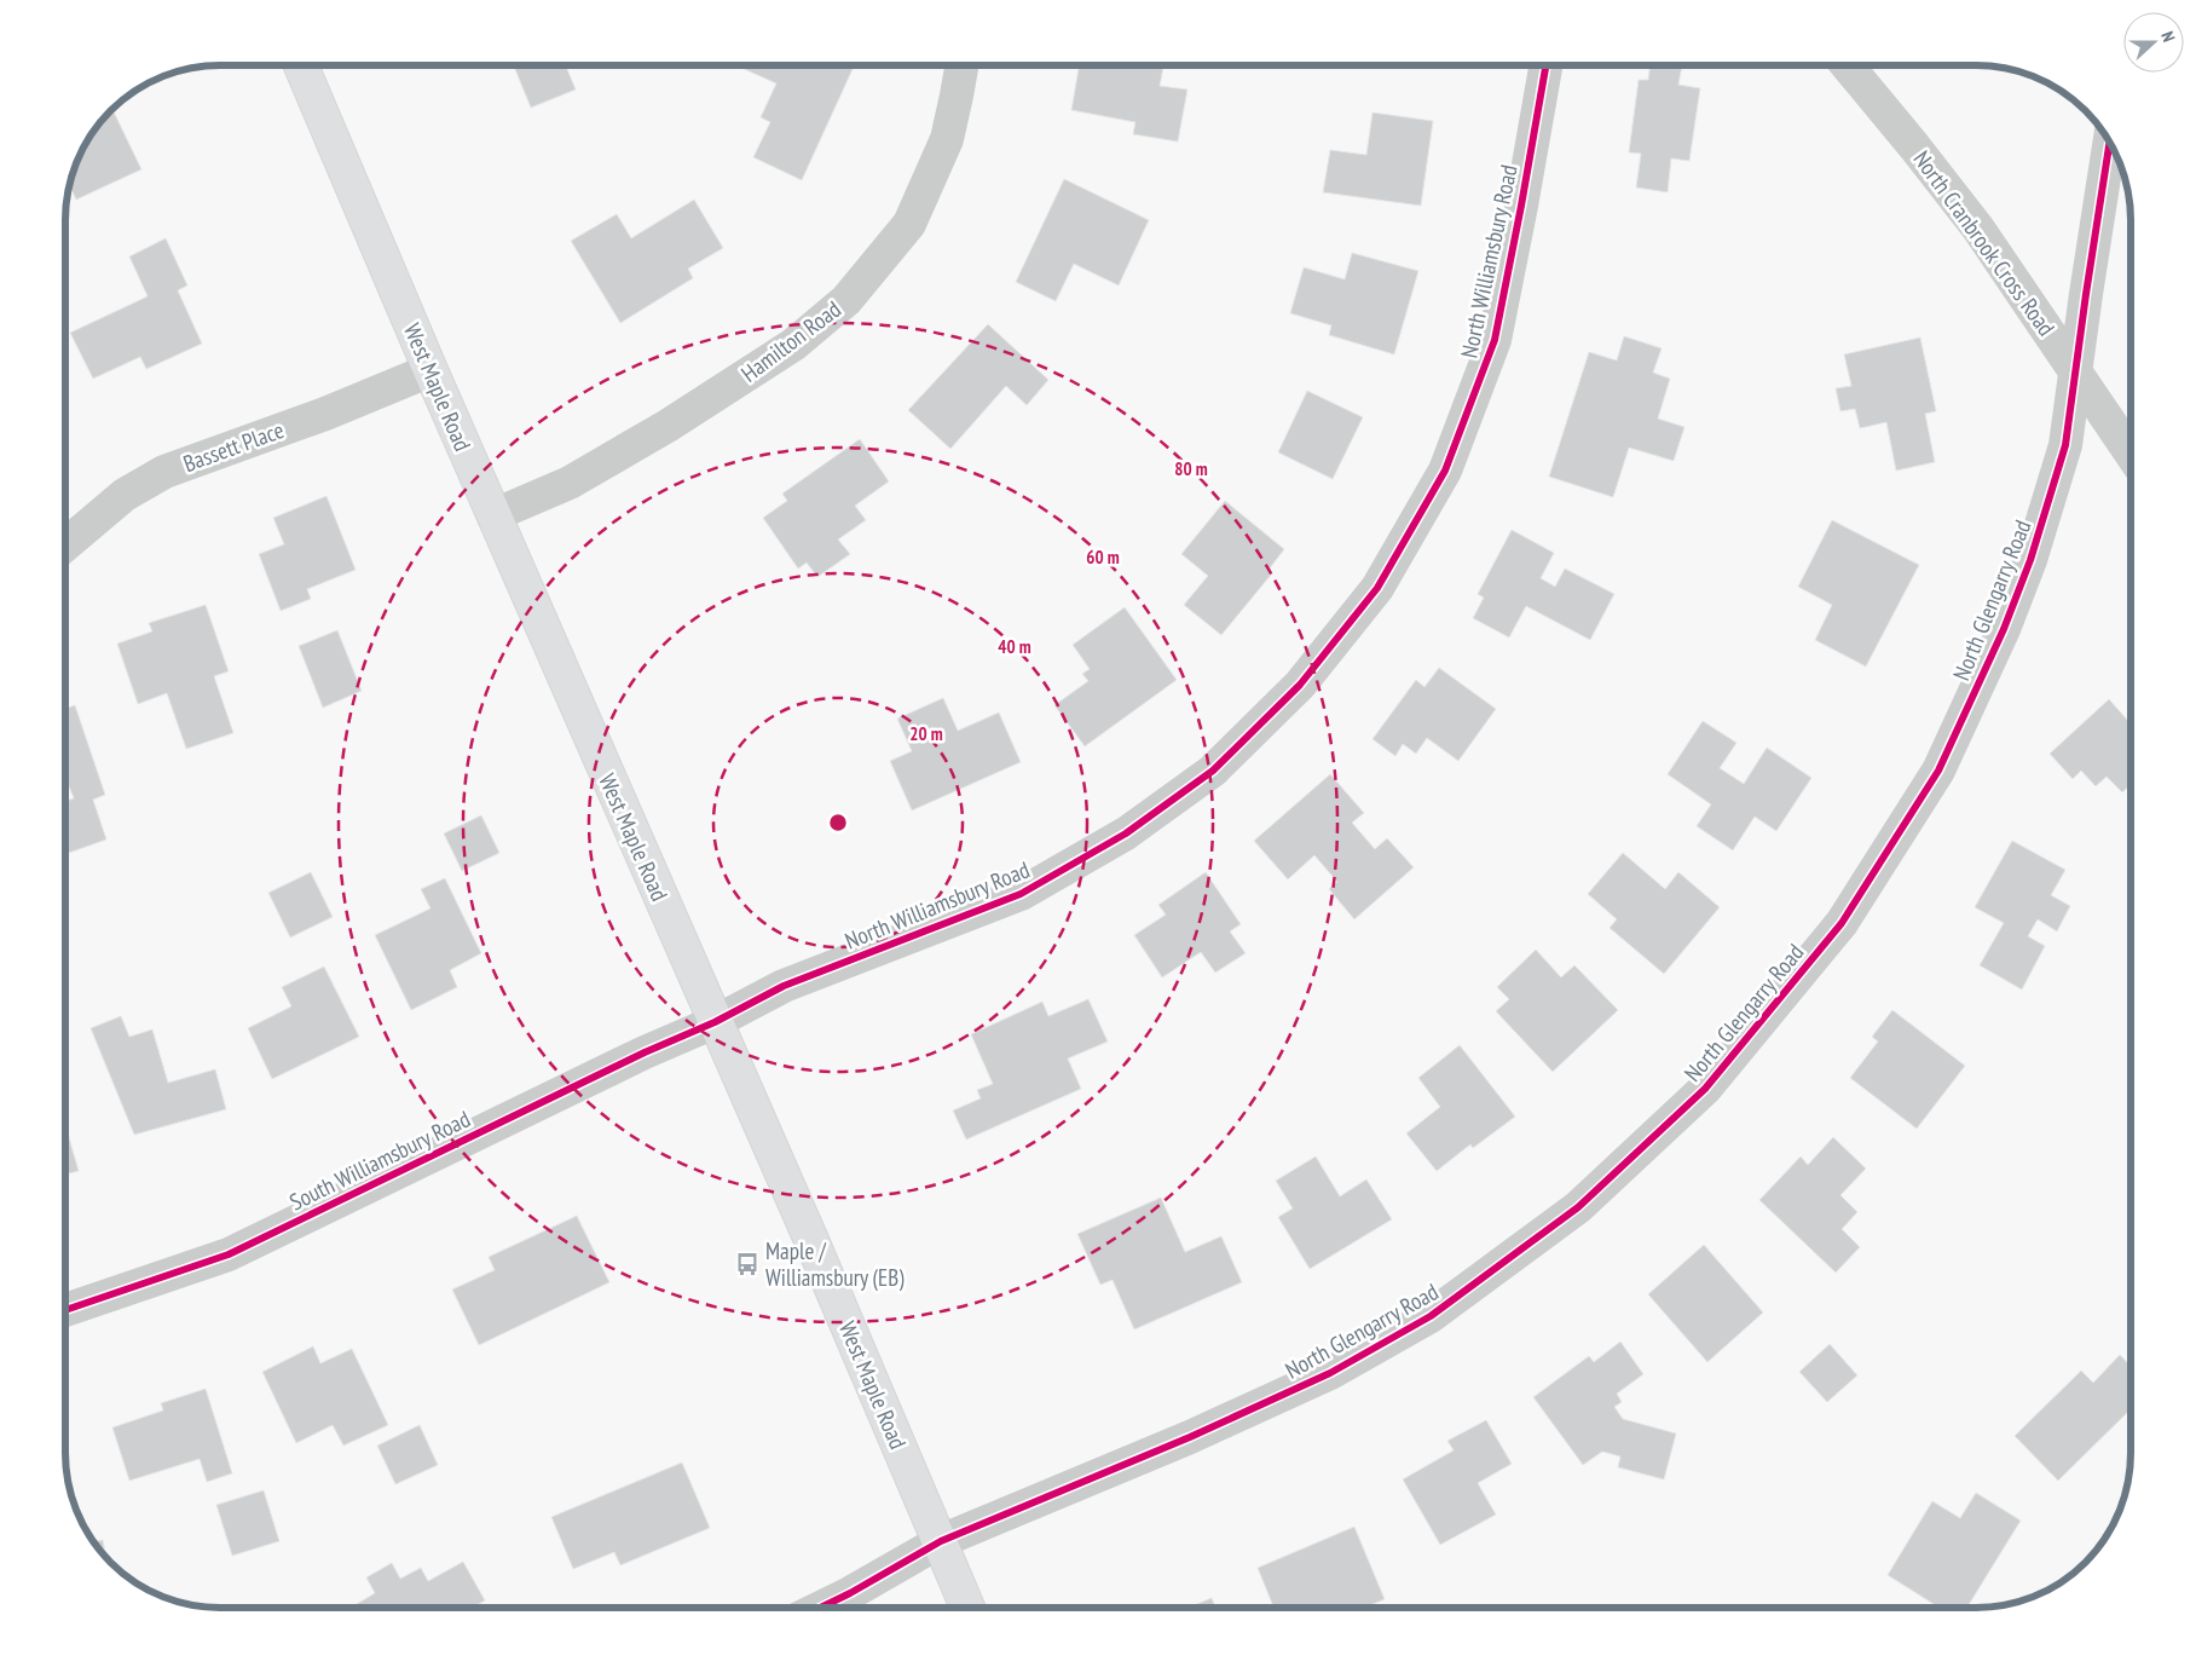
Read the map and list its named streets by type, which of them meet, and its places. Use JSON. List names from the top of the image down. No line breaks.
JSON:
{"streets":{"main road":["West Maple Road"],"street":["North Cranbrook Cross Road","North Williamsbury Road","Hamilton Road","Bassett Place","North Glengarry Road","South Williamsbury Road"]},"crossings":[["North Cranbrook Cross Road","North Glengarry Road"],["North Williamsbury Road","West Maple Road"],["North Williamsbury Road","South Williamsbury Road"],["Hamilton Road","West Maple Road"],["West Maple Road","Bassett Place"],["West Maple Road","North Glengarry Road"],["West Maple Road","South Williamsbury Road"]],"places":{"bus stop":["Maple / Williamsbury (EB)"]},"north":"right","rings":["80 m","60 m","40 m","20 m"]}
